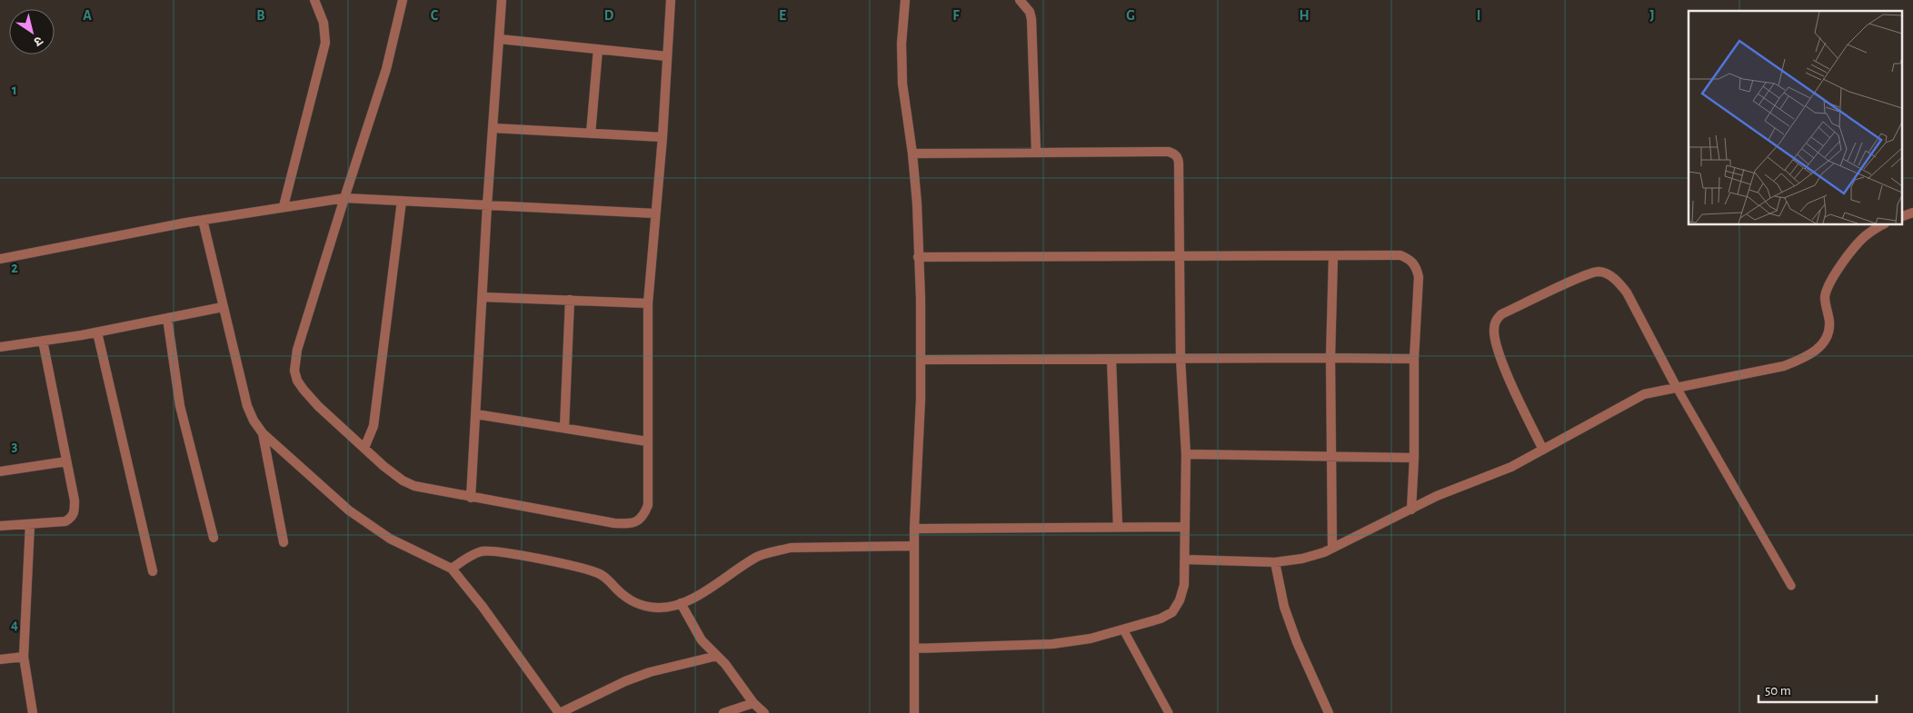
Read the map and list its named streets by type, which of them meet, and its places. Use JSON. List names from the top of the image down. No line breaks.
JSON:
{"scale_bar":"50 m","north":"bottom right","grid":{"columns":["A","B","C","D","E","F","G","H","I","J"],"rows":["1","2","3","4"]}}
